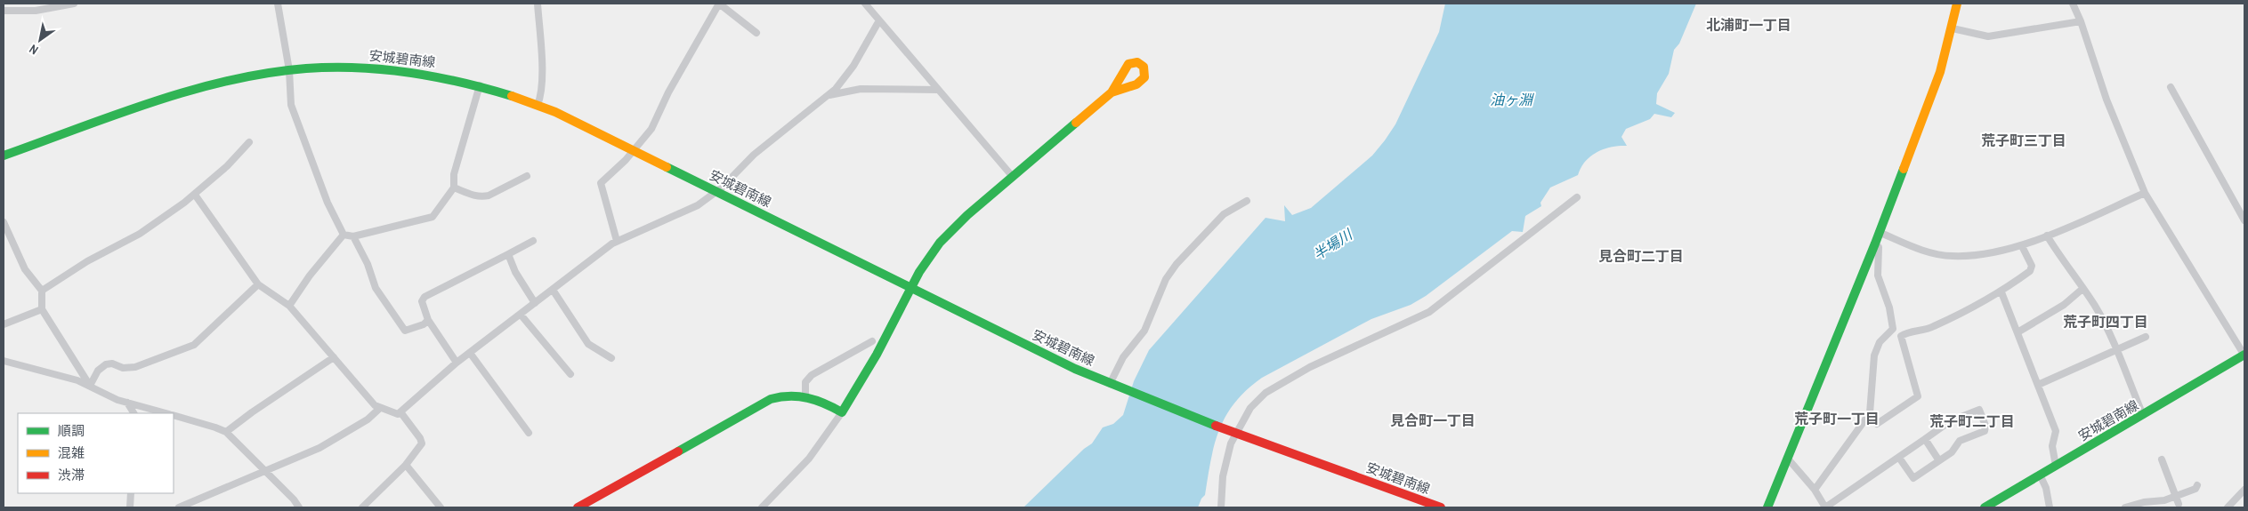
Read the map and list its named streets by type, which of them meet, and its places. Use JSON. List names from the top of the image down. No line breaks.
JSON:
{"streets":{"main road":["安城碧南線"]},"districts":["北浦町一丁目","荒子町三丁目","見合町二丁目","荒子町四丁目","荒子町一丁目","見合町一丁目","荒子町二丁目"],"water":["油ヶ淵","半場川"],"legend":["順調","混雑","渋滞"],"north":"bottom left"}
